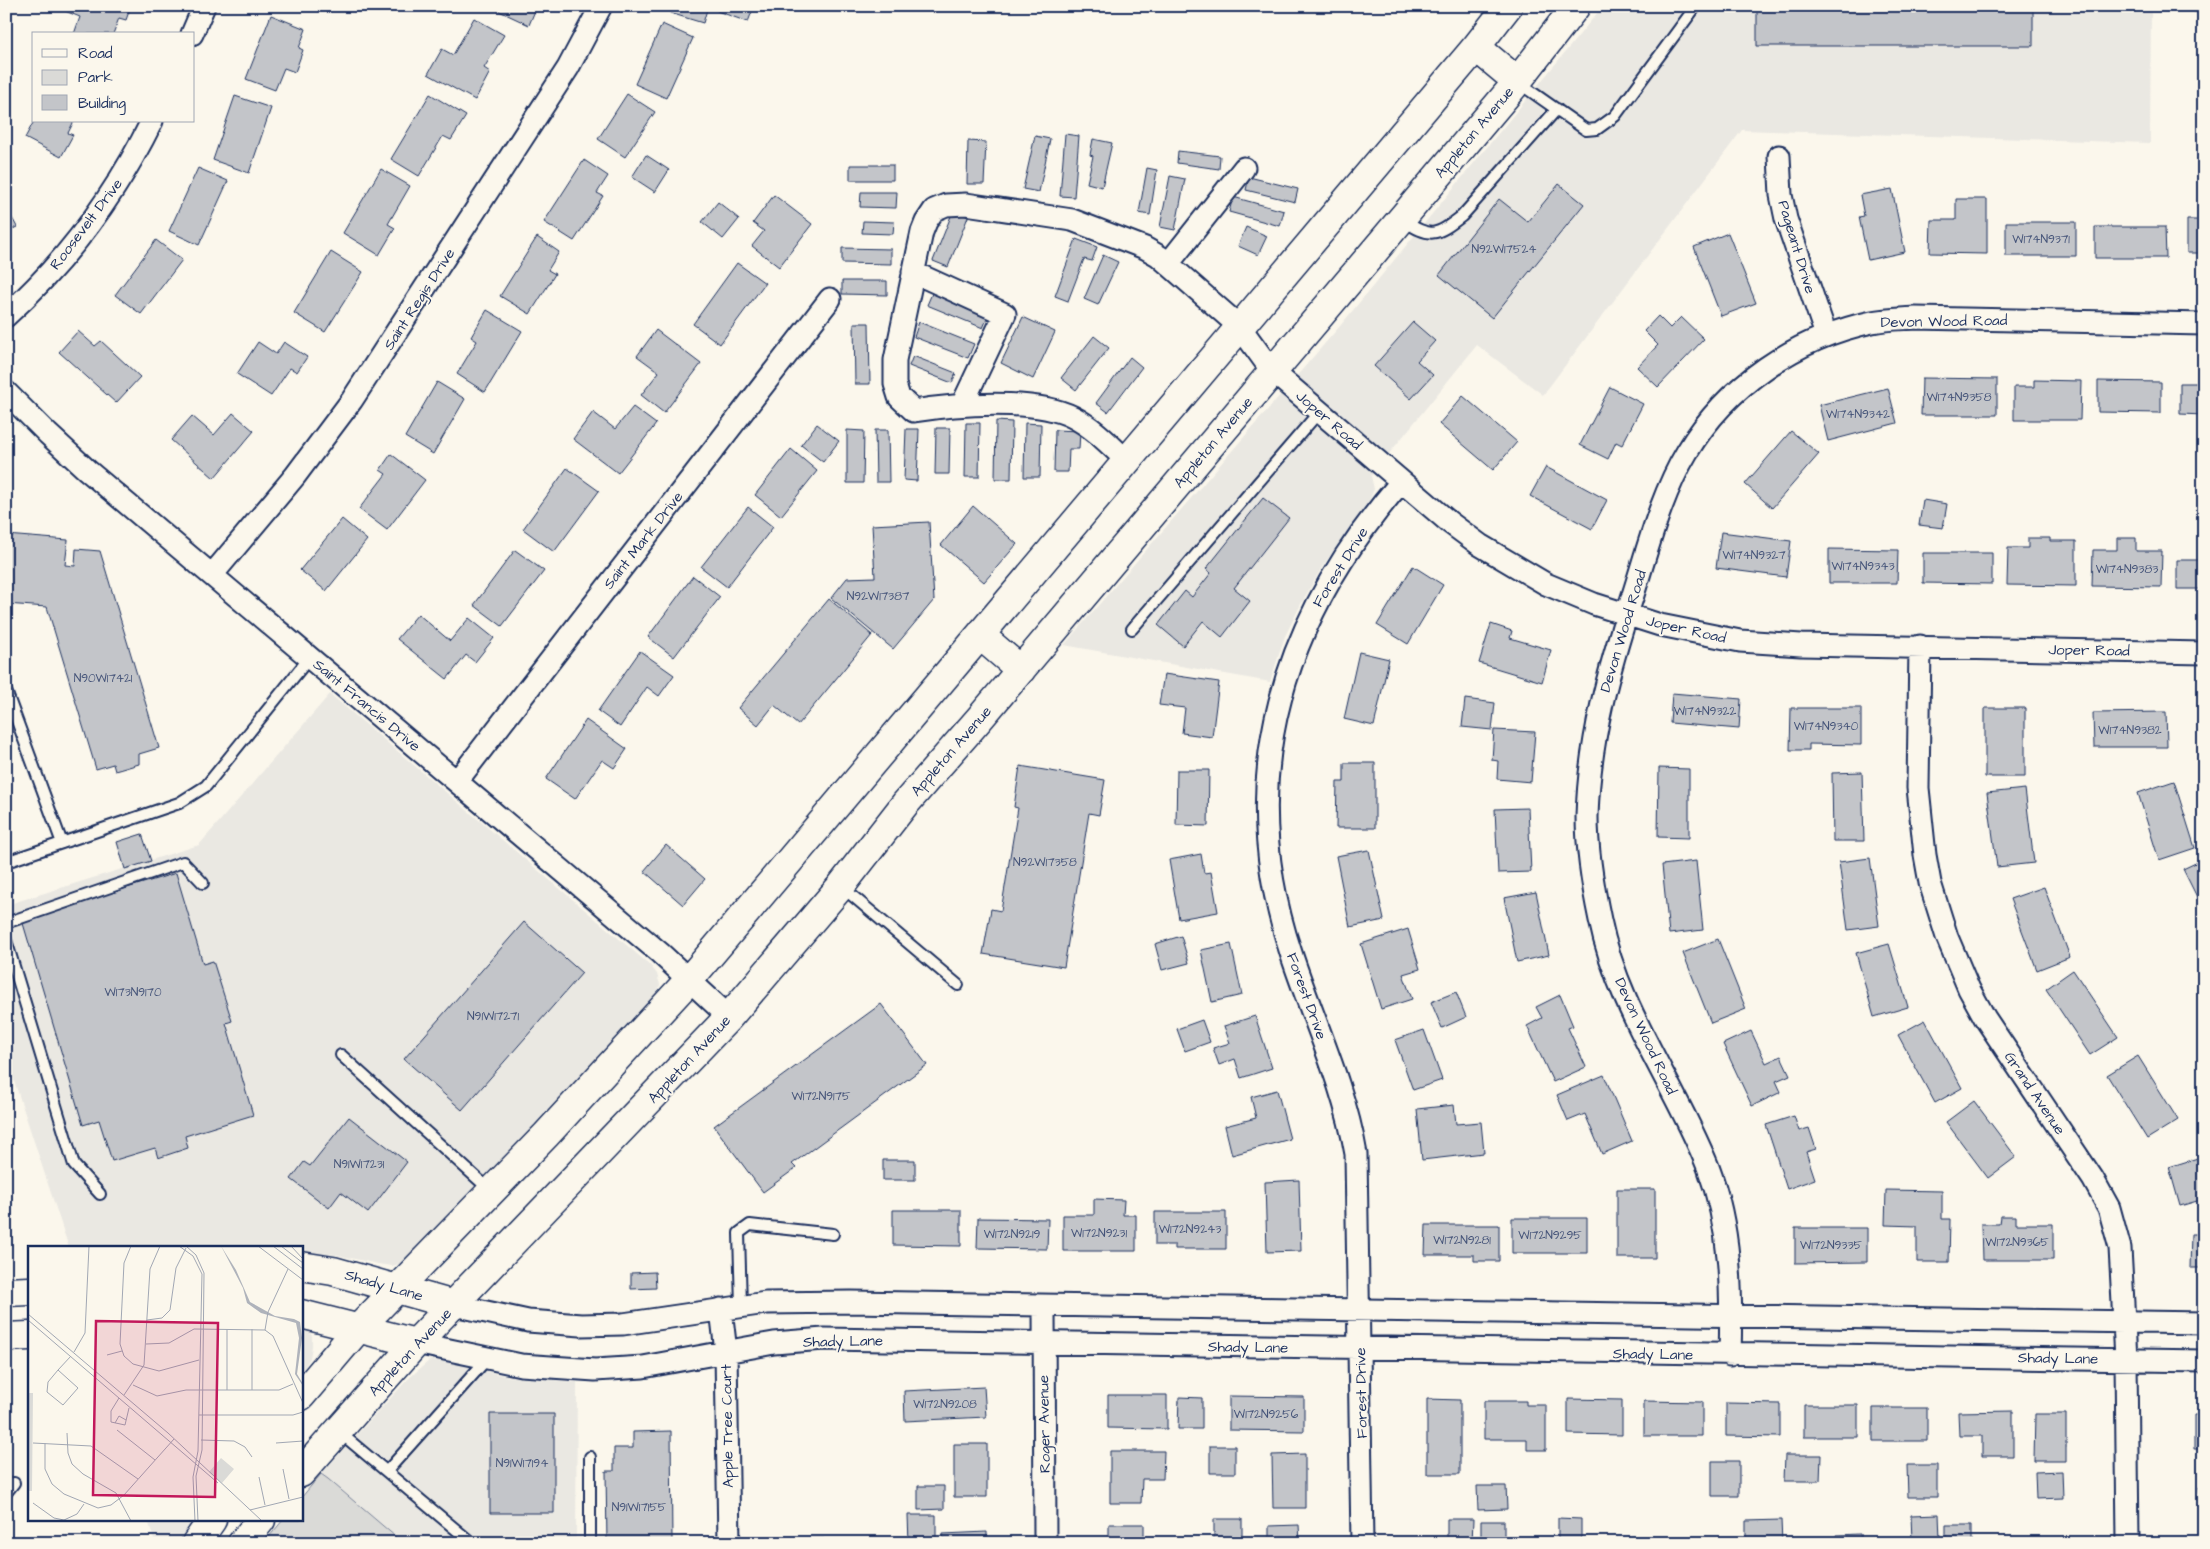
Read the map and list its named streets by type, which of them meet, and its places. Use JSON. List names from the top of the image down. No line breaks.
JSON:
{"streets":{"main road":["Appleton Avenue","Shady Lane"],"street":["Roosevelt Drive","Pageant Drive","Saint Regis Drive","Devon Wood Road","Joper Road","Saint Mark Drive","Forest Drive","Saint Francis Drive","Grand Avenue","Roger Avenue","Apple Tree Court"]},"crossings":[["Appleton Avenue","Joper Road"],["Appleton Avenue","Saint Francis Drive"],["Appleton Avenue","Shady Lane"],["Pageant Drive","Devon Wood Road"],["Saint Regis Drive","Saint Francis Drive"],["Devon Wood Road","Joper Road"],["Devon Wood Road","Shady Lane"],["Joper Road","Forest Drive"],["Joper Road","Grand Avenue"],["Saint Mark Drive","Saint Francis Drive"],["Forest Drive","Shady Lane"],["Grand Avenue","Shady Lane"],["Shady Lane","Roger Avenue"],["Shady Lane","Apple Tree Court"]],"house_numbers":["W174N9371","N92W17524","W174N9358","W174N9342","W174N9327","W174N9343","W174N9383","N92W17387","N90W17421","W174N9322","W174N9340","W174N9382","N92W17358","W173N9170","N91W17271","W172N9175","N91W17231","W172N9243","W172N9231","W172N9219","W172N9295","W172N9281","W172N9365","W172N9335","W172N9208","W172N9256","N91W17194","N91W17155"],"legend":["Road","Park","Building"]}
